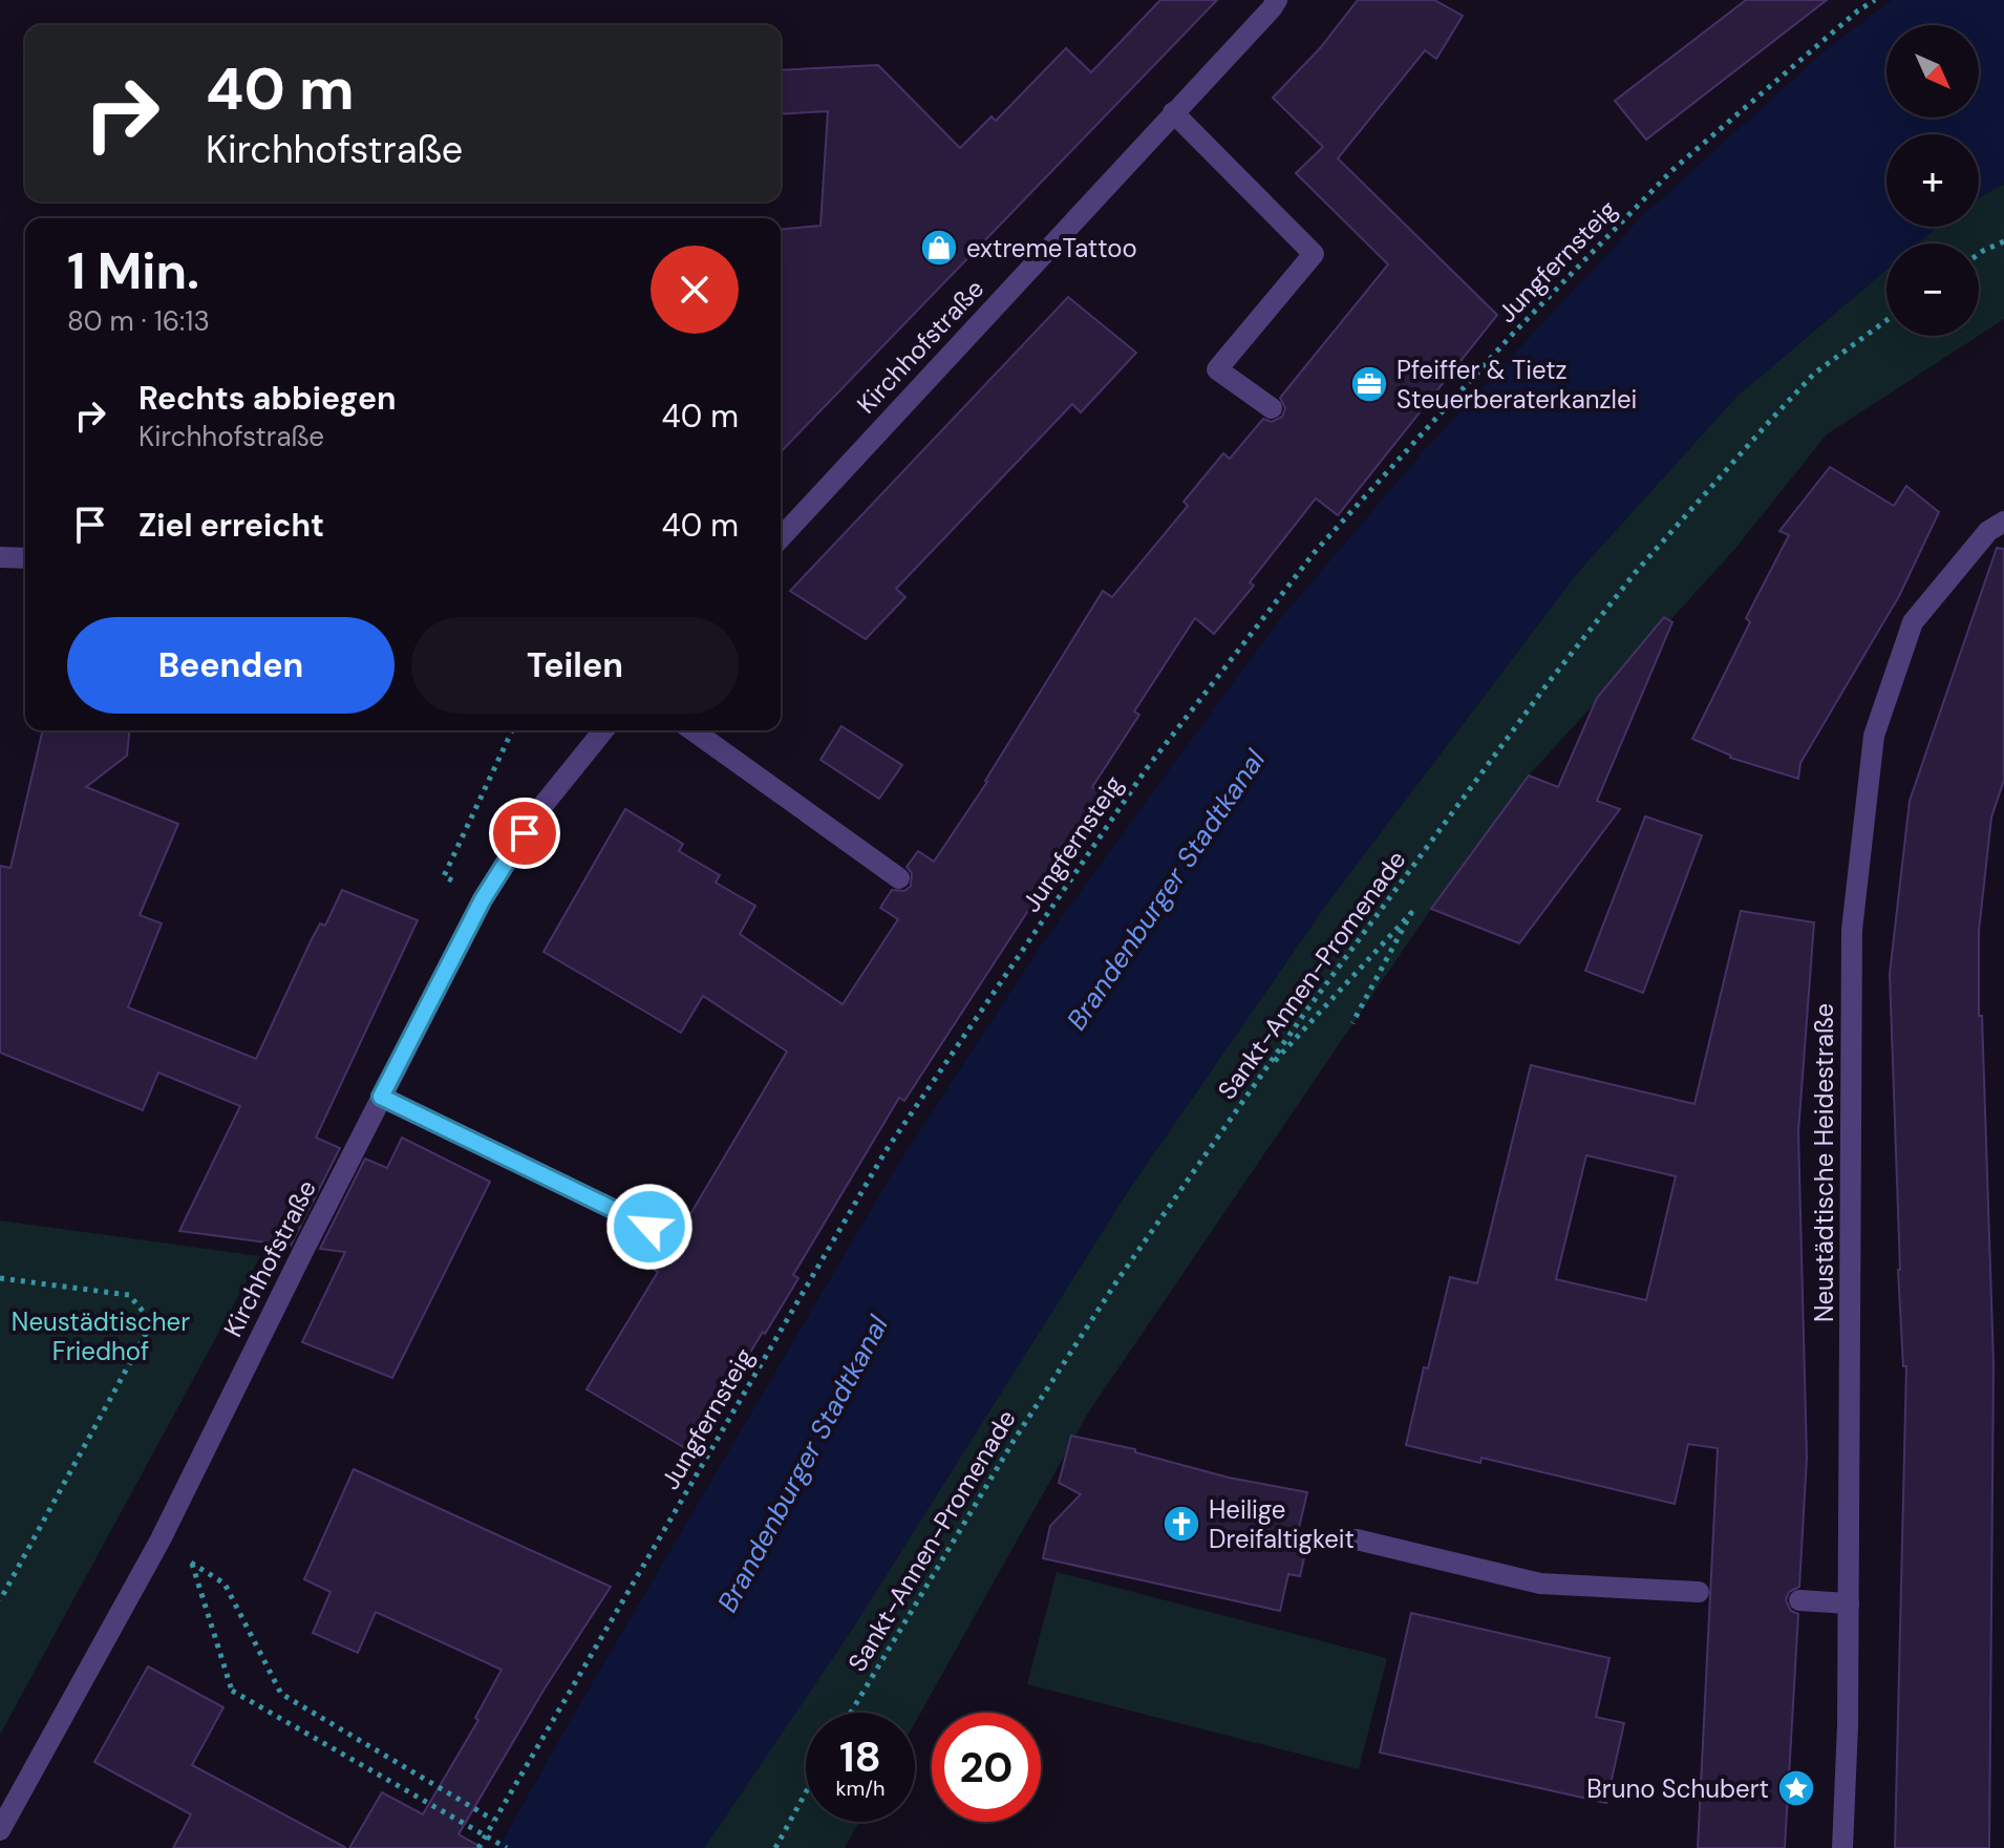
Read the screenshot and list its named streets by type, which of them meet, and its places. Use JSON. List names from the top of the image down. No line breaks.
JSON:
{"streets":{"street":["Kirchhofstraße","Neustädtische Heidestraße"],"path":["Jungfernsteig","Sankt-Annen-Promenade"]},"water":["Brandenburger Stadtkanal"],"parks":["Neustädtischer Friedhof"],"places":{"shop":["extremeTattoo"],"office":["Pfeiffer & Tietz Steuerberaterkanzlei"],"church":["Heilige Dreifaltigkeit"],"place":["Bruno Schubert"]},"north":"bottom right","page":{"map_buttons":["+","−"],"turn":["40 m","Kirchhofstraße"],"heading":["1 Min.","80 m · 16:13"],"list":[{"name":"Rechts abbiegen","note":"Kirchhofstraße","value":"40 m"},{"name":"Ziel erreicht","value":"40 m"}],"buttons":["Beenden","Teilen"],"speed":"18 km/h","limit":"20"}}
